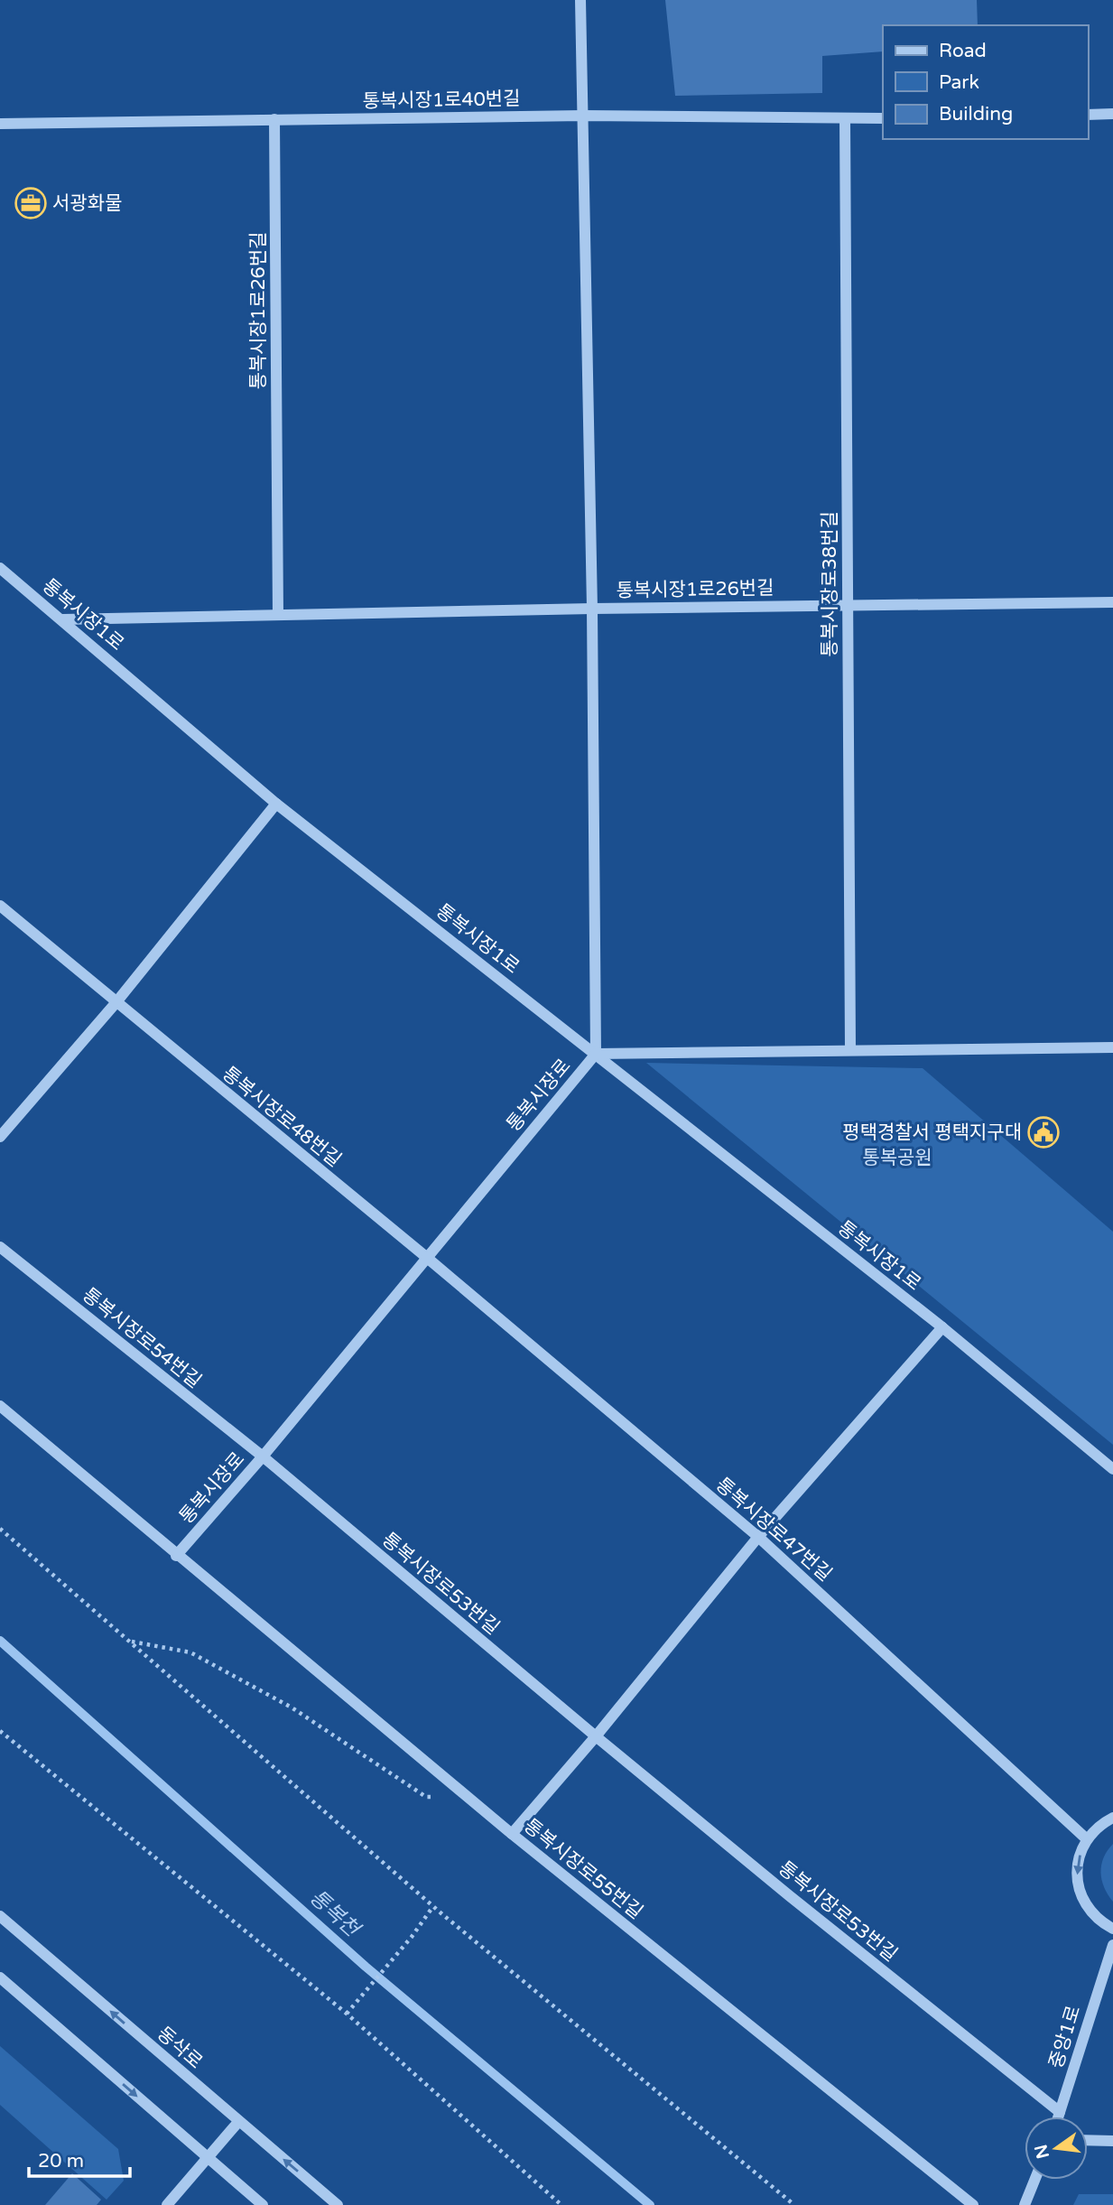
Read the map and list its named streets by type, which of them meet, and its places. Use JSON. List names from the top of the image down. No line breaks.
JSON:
{"streets":{"street":["통복시장1로40번길","통복시장1로26번길","통복시장로38번길","통복시장1로","통복시장로","통복시장로48번길","통복시장로54번길","통복시장로47번길","통복시장로53번길","통복시장로55번길","중앙1로","동삭로"]},"crossings":[["통복시장1로40번길","통복시장1로26번길"],["통복시장1로40번길","통복시장로38번길"],["통복시장1로26번길","통복시장로38번길"],["통복시장1로26번길","통복시장1로"],["통복시장로38번길","통복시장로"],["통복시장1로","통복시장로"],["통복시장로","통복시장로48번길"],["통복시장로","통복시장로54번길"],["통복시장로","통복시장로47번길"],["통복시장로","통복시장로53번길"],["통복시장로","통복시장로55번길"],["통복시장로48번길","통복시장로47번길"],["통복시장로54번길","통복시장로53번길"],["통복시장로53번길","중앙1로"]],"water":["통복천"],"parks":["통복공원"],"places":{"office":["서광화물"],"public building":["평택경찰서 평택지구대"]},"legend":["Road","Park","Building"],"scale_bar":"20 m","north":"left"}
